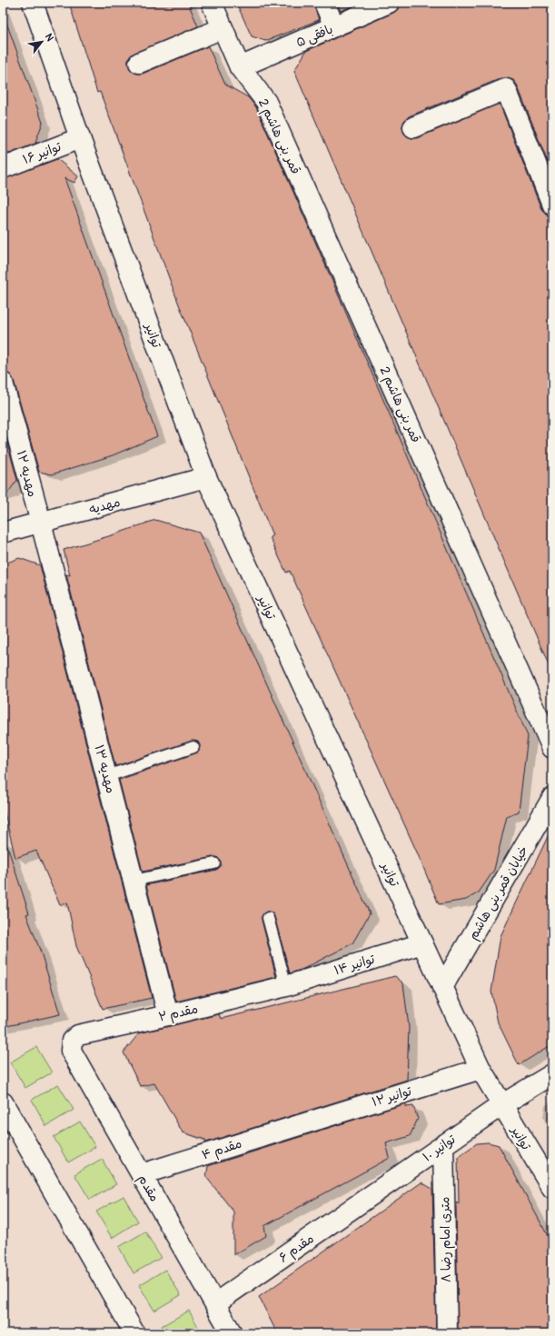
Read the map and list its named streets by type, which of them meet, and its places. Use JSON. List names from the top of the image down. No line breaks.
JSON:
{"streets":{"street":["بافقی ۵","قمر بنی هاشم 2","توانیر ۱۶","توانیر","مهدیه ۱۲","مهدیه","مهدیه ۱۳","خیابان قمر بنی هاشم","توانیر ۱۴","مقدم ۲","توانیر ۱۲","توانیر ۱۰","مقدم ۴","مقدم","۸ متری امام رضا","مقدم ۶"]},"crossings":[["بافقی ۵","قمر بنی هاشم 2"],["توانیر ۱۶","توانیر"],["توانیر","مهدیه"],["توانیر","خیابان قمر بنی هاشم"],["توانیر","توانیر ۱۴"],["توانیر","توانیر ۱۲"],["توانیر","توانیر ۱۰"],["مهدیه ۱۲","مهدیه"],["مهدیه ۱۲","مهدیه ۱۳"],["مهدیه","مهدیه ۱۳"],["مهدیه ۱۳","مقدم ۲"],["توانیر ۱۴","مقدم ۲"],["مقدم ۲","مقدم"],["توانیر ۱۲","مقدم ۴"],["توانیر ۱۰","۸ متری امام رضا"],["توانیر ۱۰","مقدم ۶"],["مقدم ۴","مقدم"],["مقدم","مقدم ۶"]],"north":"top right"}
